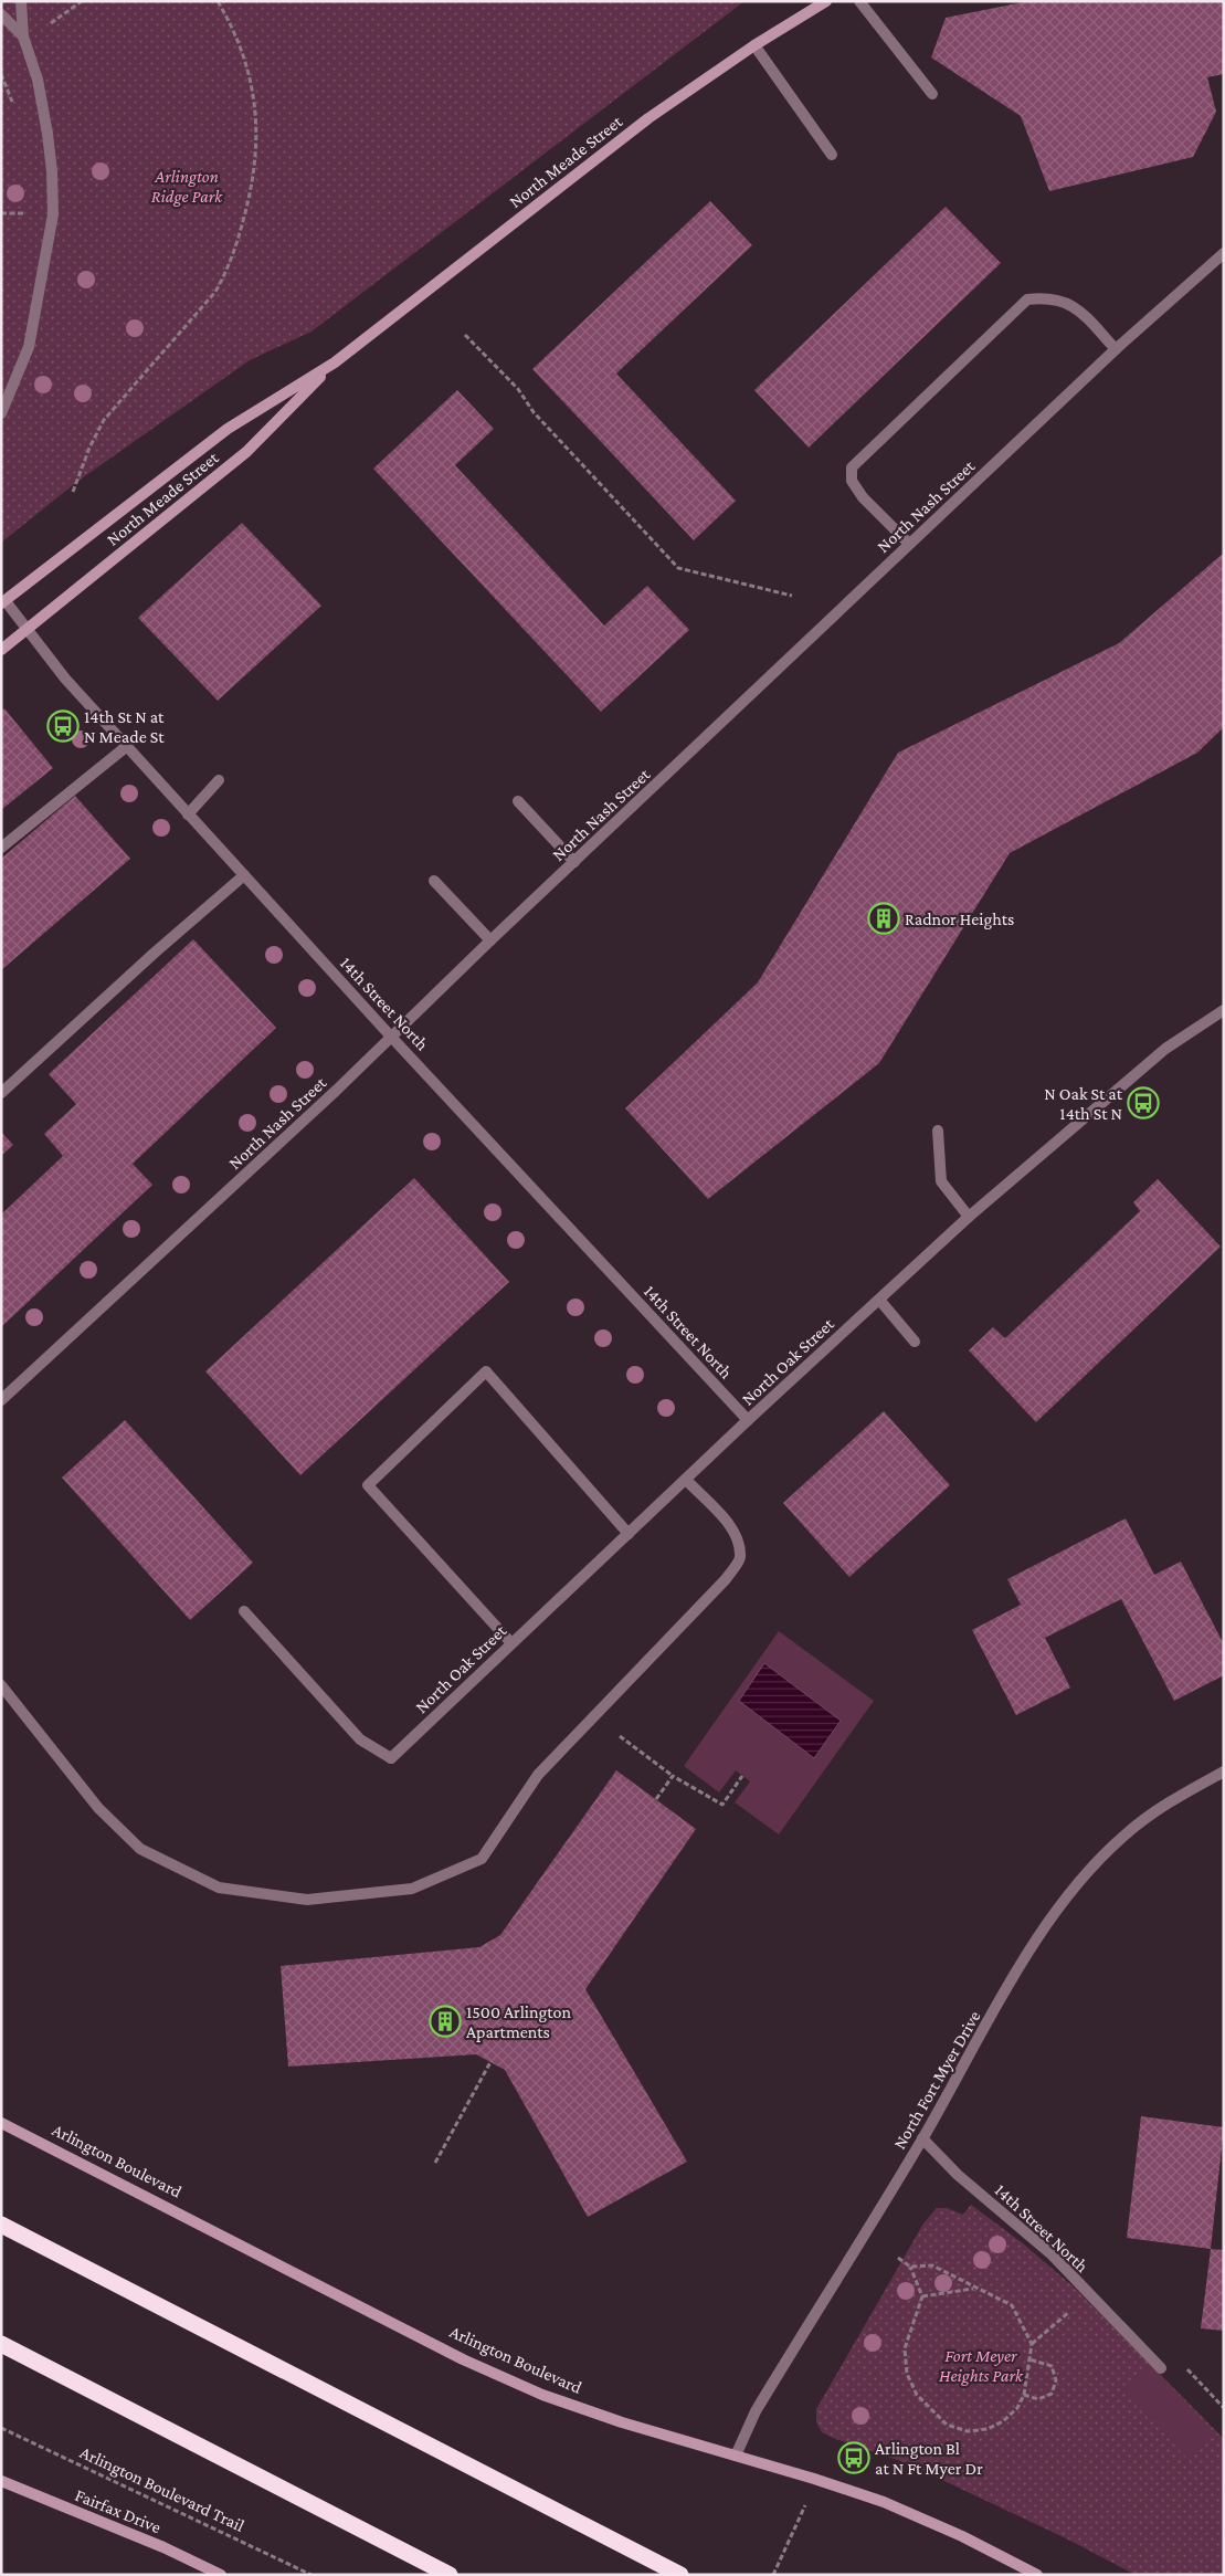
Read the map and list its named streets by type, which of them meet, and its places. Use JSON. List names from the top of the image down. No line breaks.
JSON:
{"streets":{"street":["North Meade Street","North Nash Street","14th Street North","North Oak Street","North Fort Myer Drive","Arlington Boulevard","Fairfax Drive"],"path":["Arlington Boulevard Trail"]},"crossings":[["North Meade Street","14th Street North"],["North Nash Street","14th Street North"],["14th Street North","North Oak Street"],["14th Street North","North Fort Myer Drive"],["North Fort Myer Drive","Arlington Boulevard"]],"parks":["Arlington Ridge Park","Fort Meyer Heights Park"],"places":{"bus stop":["14th St N at N Meade St","N Oak St at 14th St N","Arlington Bl at N Ft Myer Dr"],"building":["Radnor Heights","1500 Arlington Apartments"]}}
